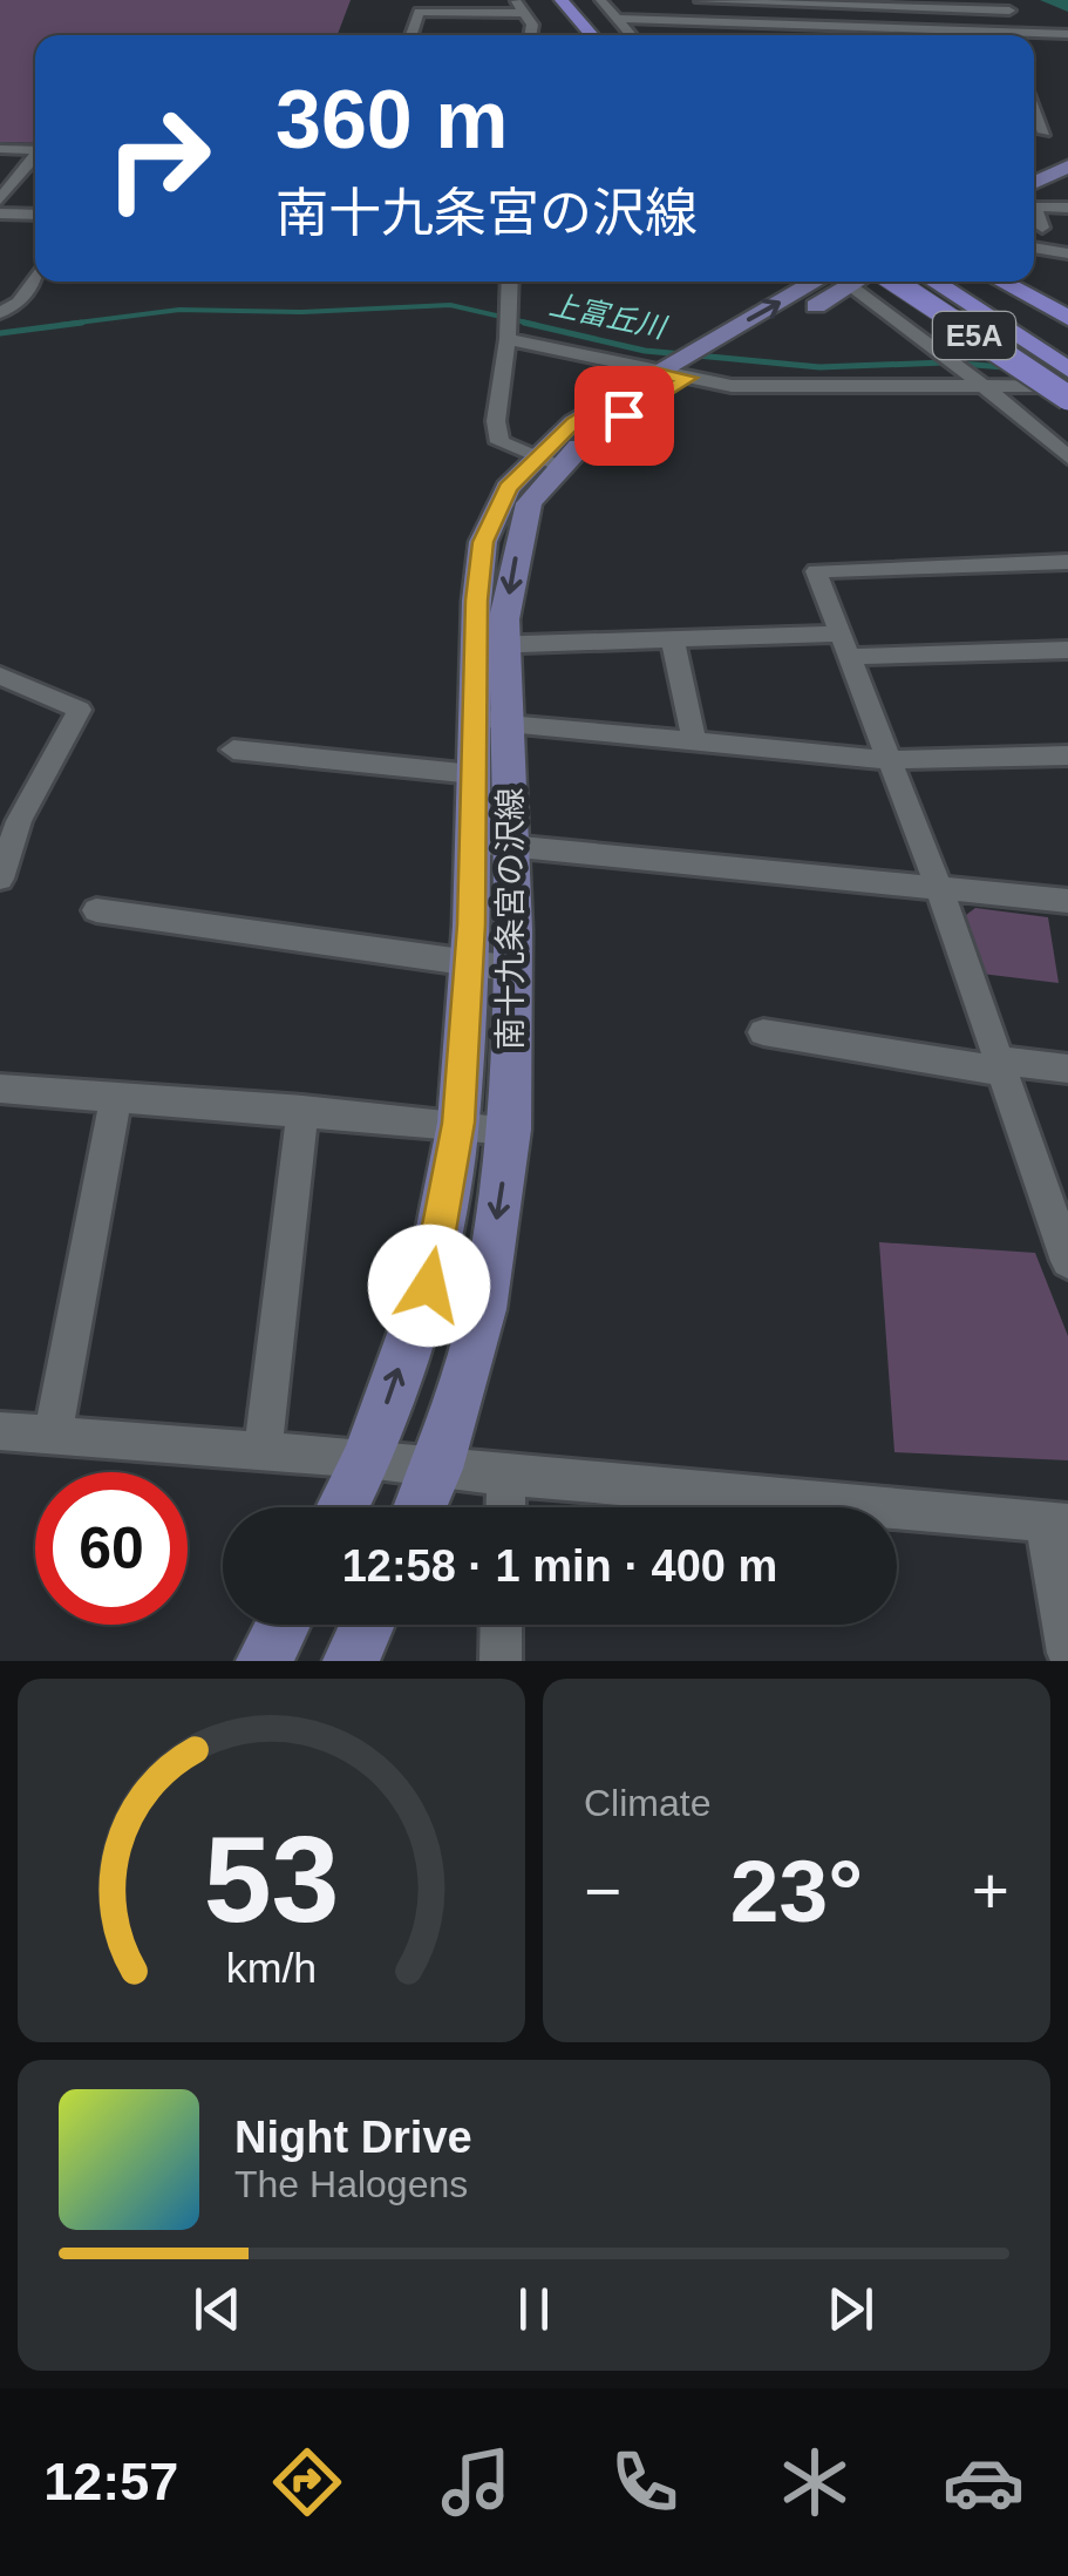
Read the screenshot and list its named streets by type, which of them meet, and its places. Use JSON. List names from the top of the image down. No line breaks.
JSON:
{"streets":{"highway":["E5A"],"main road":["南十九条宮の沢線"]},"water":["上富丘川"],"page":{"turn":["360 m","南十九条宮の沢線"],"limit":"60","trip":"12:58 · 1 min · 400 m","tile":"Climate","heat":["−","23°","+"],"song":["Night Drive","The Halogens"],"tabs":"12:57","gauge":["53","km/h"]}}
